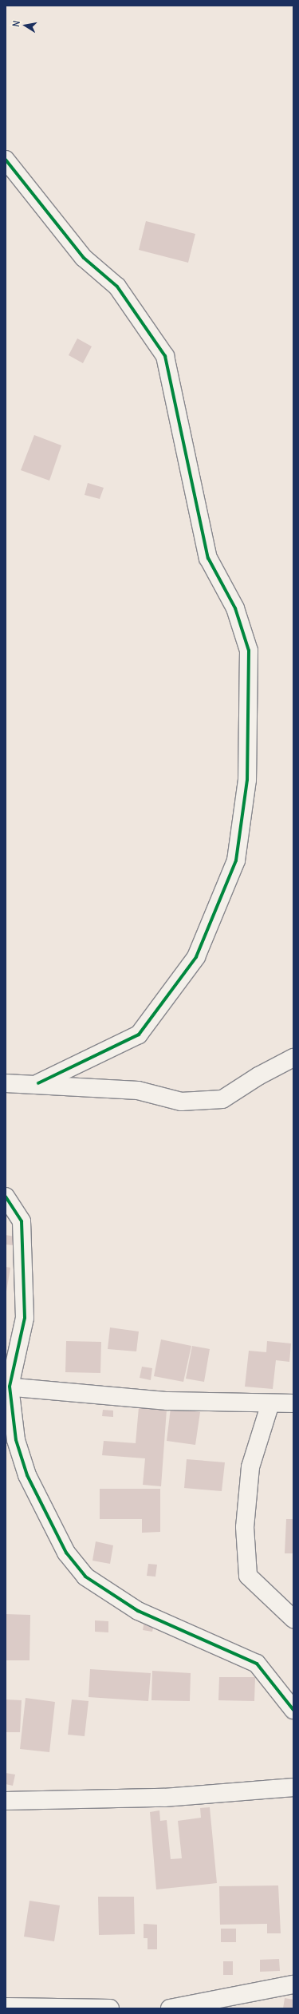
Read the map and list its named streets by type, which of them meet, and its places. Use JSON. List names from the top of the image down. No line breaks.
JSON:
{"north":"left"}
